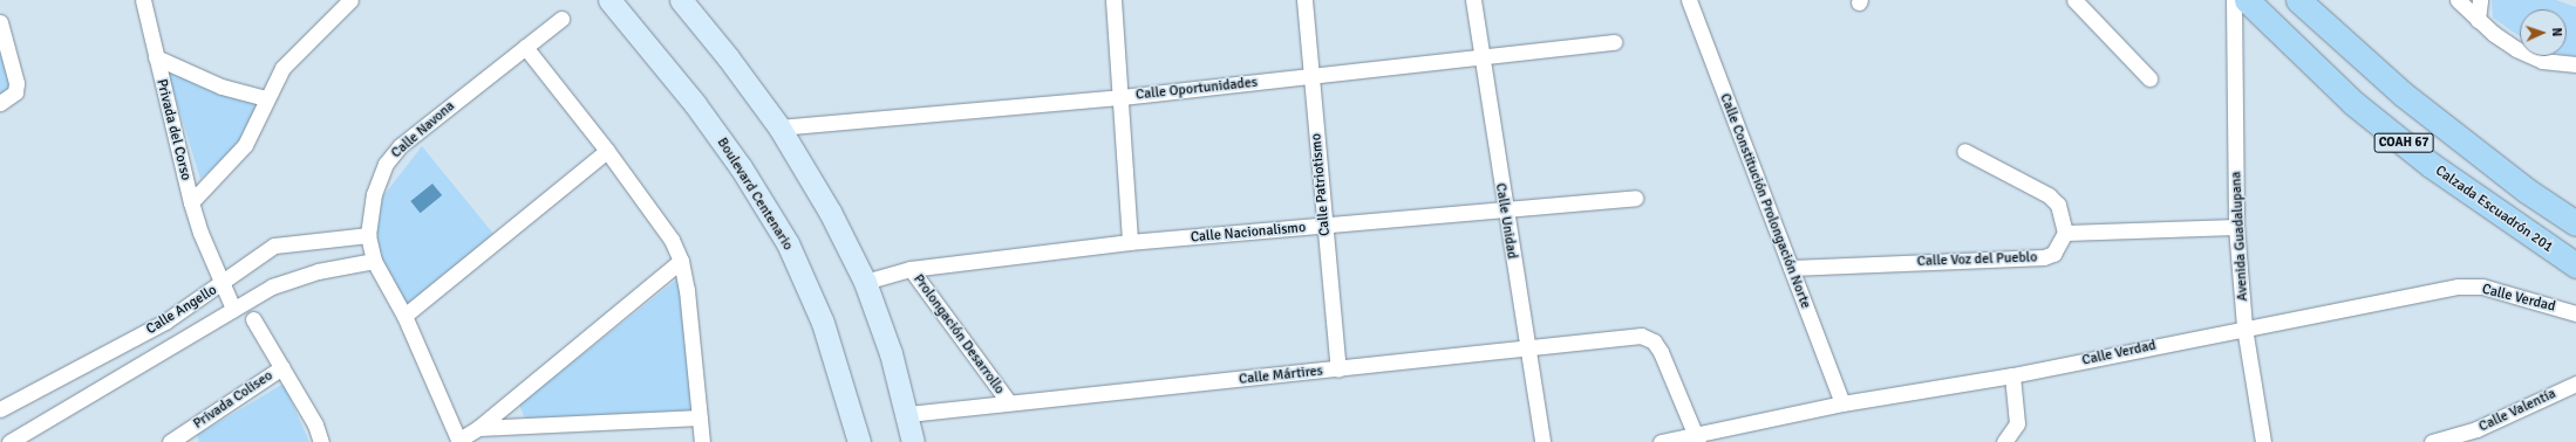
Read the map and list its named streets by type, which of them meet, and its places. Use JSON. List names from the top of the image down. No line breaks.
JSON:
{"streets":{"main road":["COAH 67","Boulevard Centenario","Calzada Escuadrón 201"],"street":["Calle Oportunidades","Privada del Corso","Calle Navona","Calle Patriotismo","Calle Constitución Prolongación Norte","Calle Unidad","Calle Nacionalismo","Avenida Guadalupana","Calle Voz del Pueblo","Calle Verdad","Calle Angello","Prolongación Desarrollo","Calle Mártires","Privada Coliseo","Calle Valentía"]},"crossings":[["Calle Oportunidades","Calle Patriotismo"],["Calle Oportunidades","Calle Unidad"],["Privada del Corso","Calle Angello"],["Calle Navona","Calle Angello"],["Calle Patriotismo","Calle Nacionalismo"],["Calle Patriotismo","Calle Mártires"],["Calle Constitución Prolongación Norte","Calle Voz del Pueblo"],["Calle Constitución Prolongación Norte","Calle Verdad"],["Calzada Escuadrón 201","Avenida Guadalupana"],["Calle Unidad","Calle Nacionalismo"],["Calle Unidad","Calle Mártires"],["Calle Nacionalismo","Prolongación Desarrollo"],["Avenida Guadalupana","Calle Verdad"],["Calle Verdad","Calle Mártires"],["Prolongación Desarrollo","Calle Mártires"]],"north":"right"}
